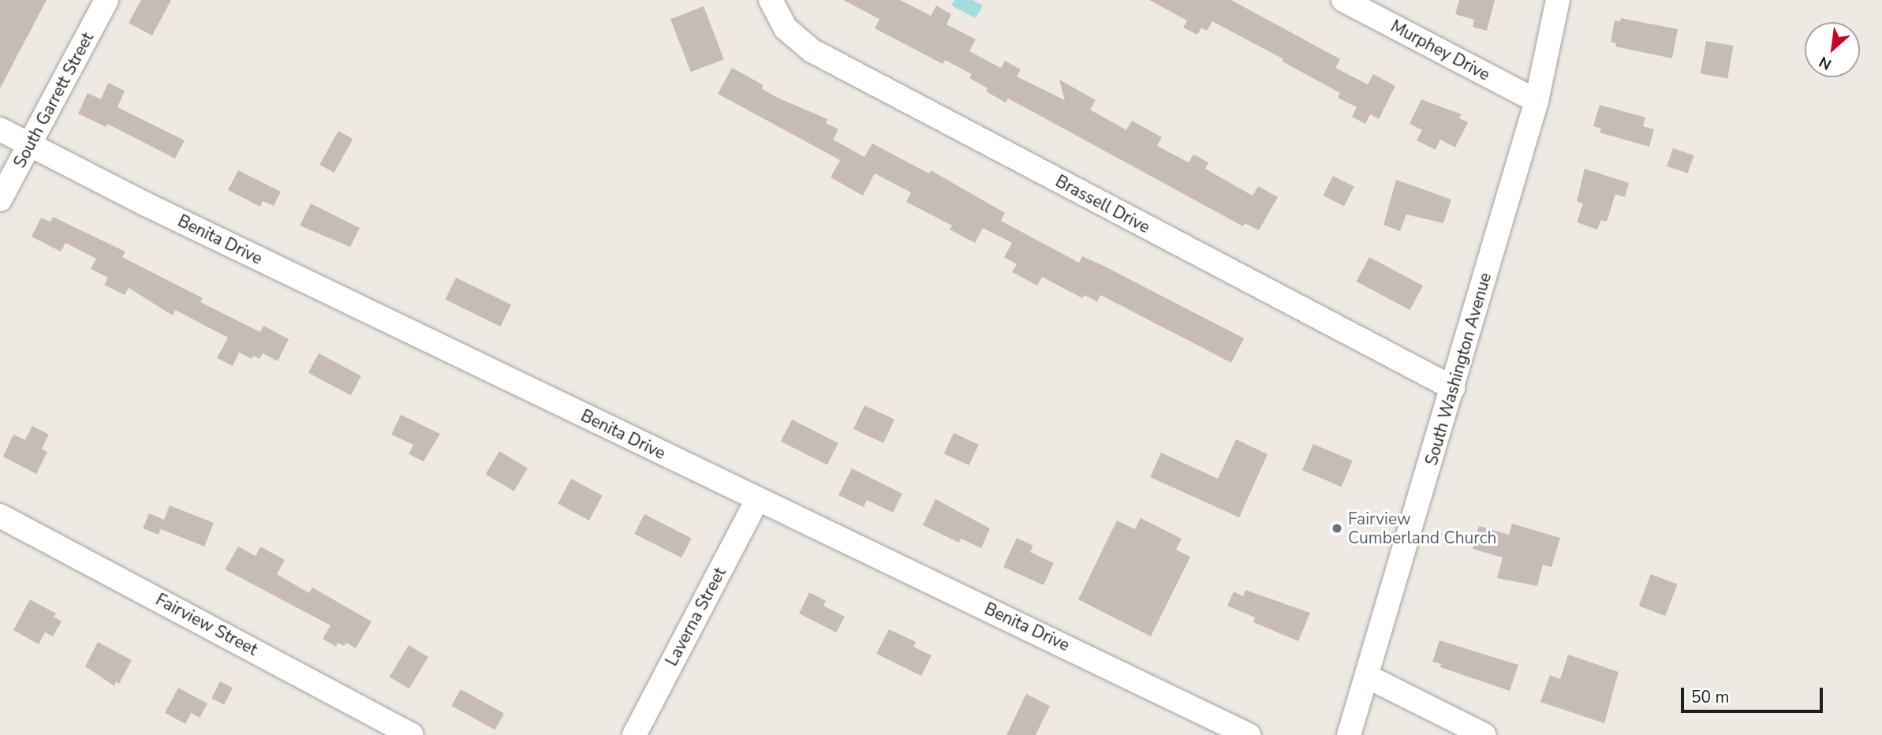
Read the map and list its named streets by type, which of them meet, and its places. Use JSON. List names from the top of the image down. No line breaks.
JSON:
{"streets":{"street":["Murphey Drive","South Garrett Street","Brassell Drive","Benita Drive","South Washington Avenue","Laverna Street","Fairview Street"]},"crossings":[["Murphey Drive","South Washington Avenue"],["South Garrett Street","Benita Drive"],["Brassell Drive","South Washington Avenue"],["Benita Drive","Laverna Street"]],"places":["Fairview Cumberland Church"],"scale_bar":"50 m","north":"bottom left"}
